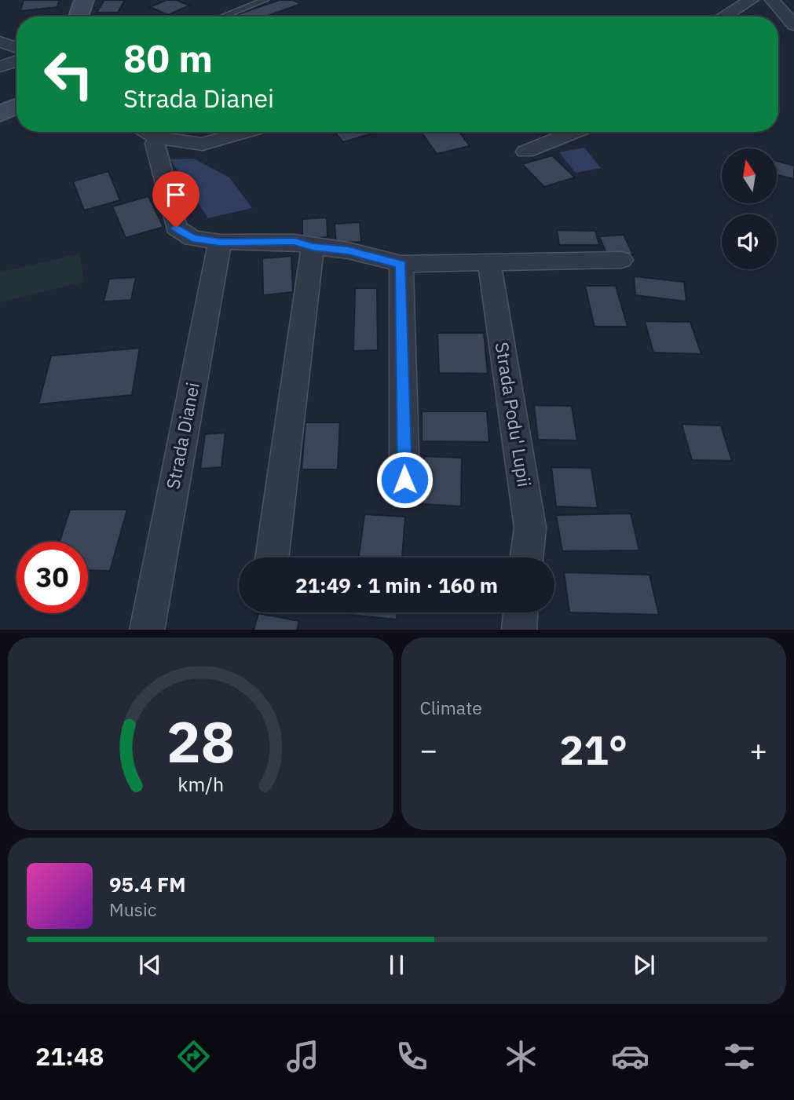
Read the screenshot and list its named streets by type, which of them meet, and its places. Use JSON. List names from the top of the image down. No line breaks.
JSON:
{"streets":{"street":["Strada Podu' Lupii","Strada Dianei"]},"north":"top","page":{"turn":["80 m","Strada Dianei"],"limit":"30","trip":"21:49 · 1 min · 160 m","tile":"Climate","heat":["−","21°","+"],"song":["95.4 FM","Music"],"tabs":"21:48","gauge":["28","km/h"]}}
